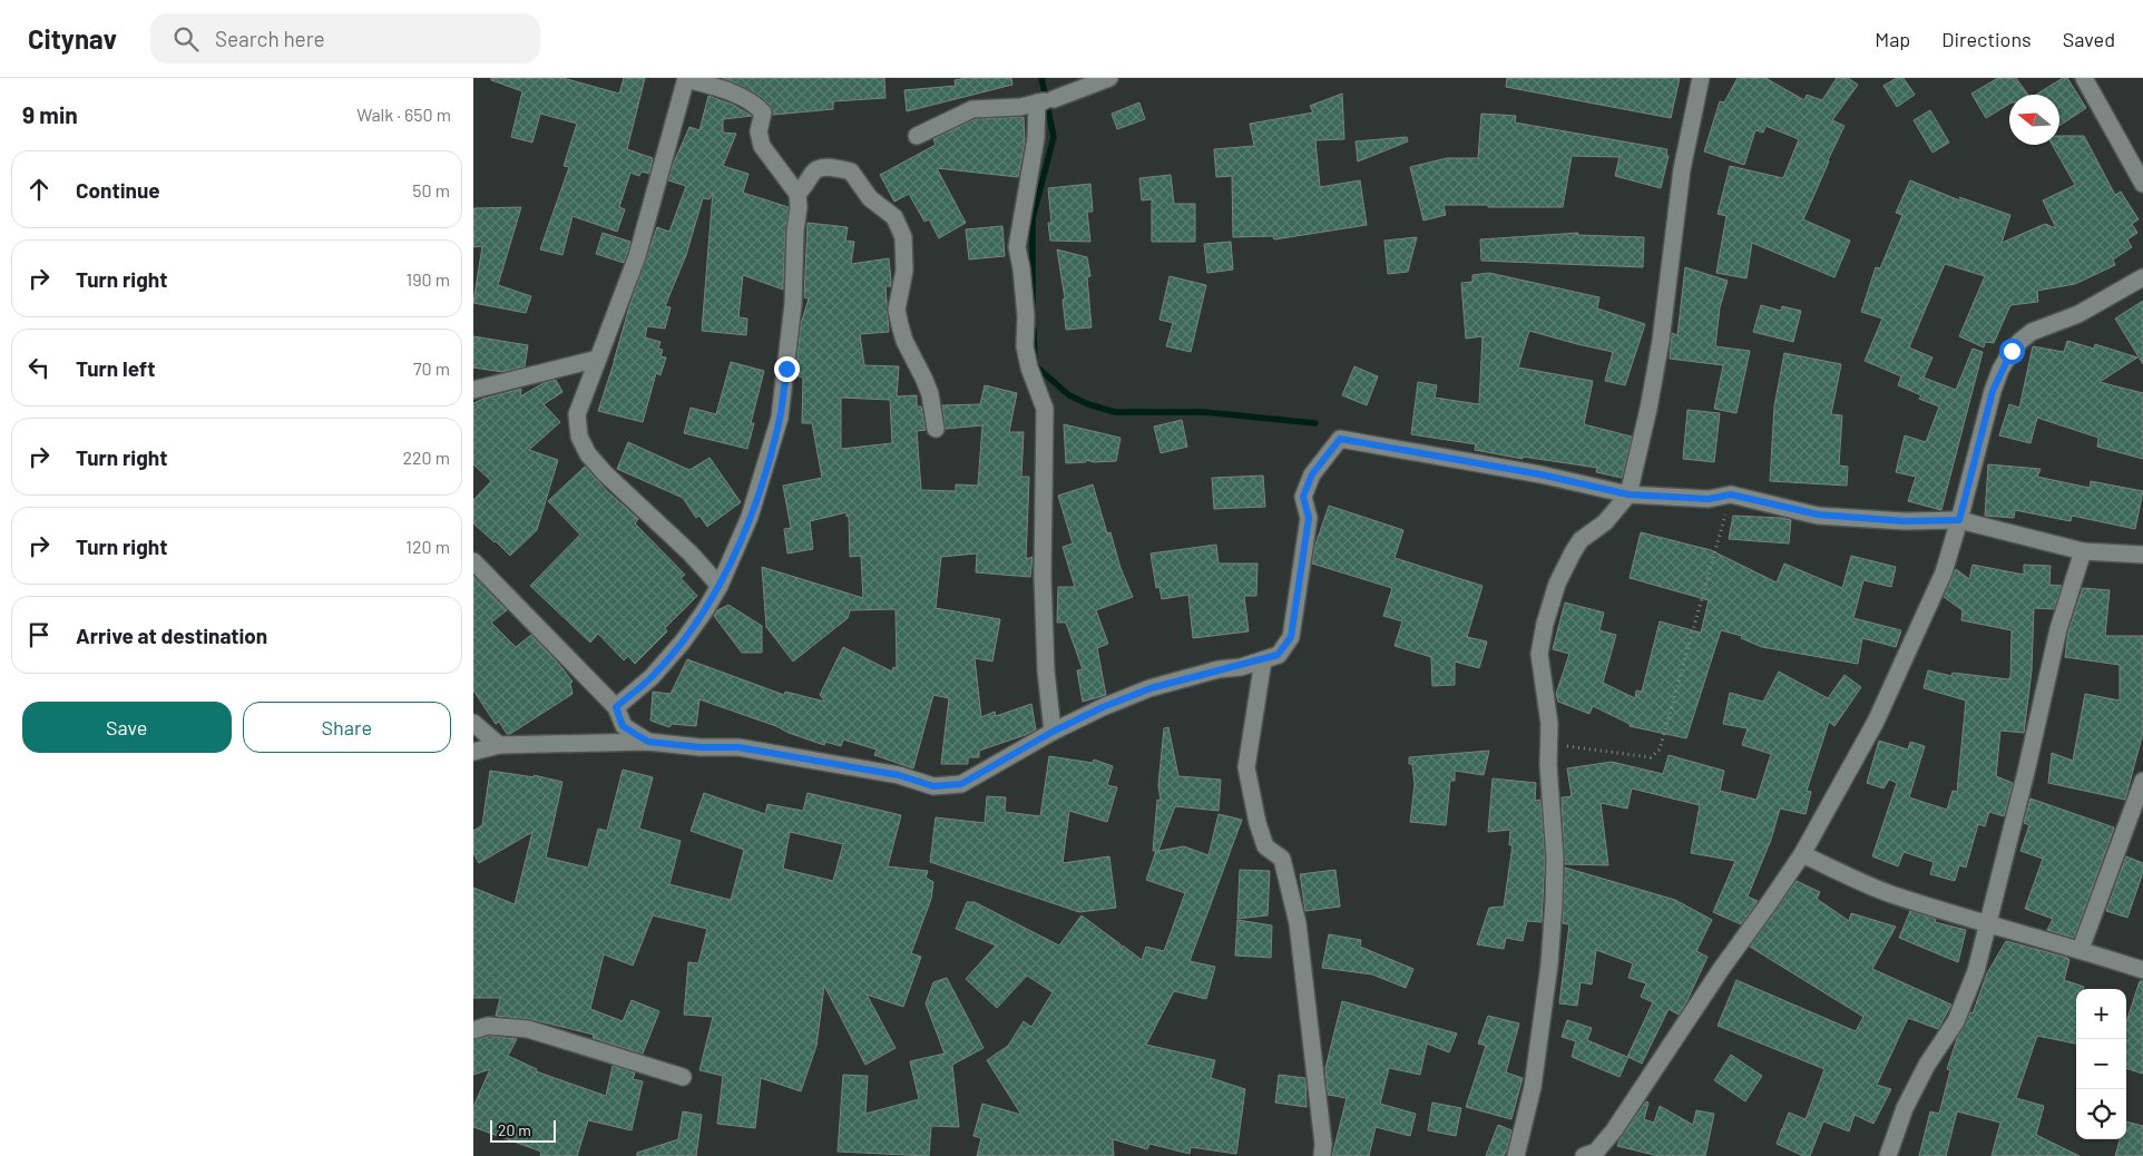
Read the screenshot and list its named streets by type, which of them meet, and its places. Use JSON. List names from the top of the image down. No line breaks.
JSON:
{"scale_bar":"20 m","north":"left","page":{"header":"Citynav","search":"Search here","nav":["Map","Directions","Saved"],"heading":["9 min","Walk · 650 m"],"list":[["Continue","50 m"],["Turn right","190 m"],["Turn left","70 m"],["Turn right","220 m"],["Turn right","120 m"],"Arrive at destination"],"buttons":["Save","Share"],"map_buttons":["+","−"],"scale":"20 m"}}
